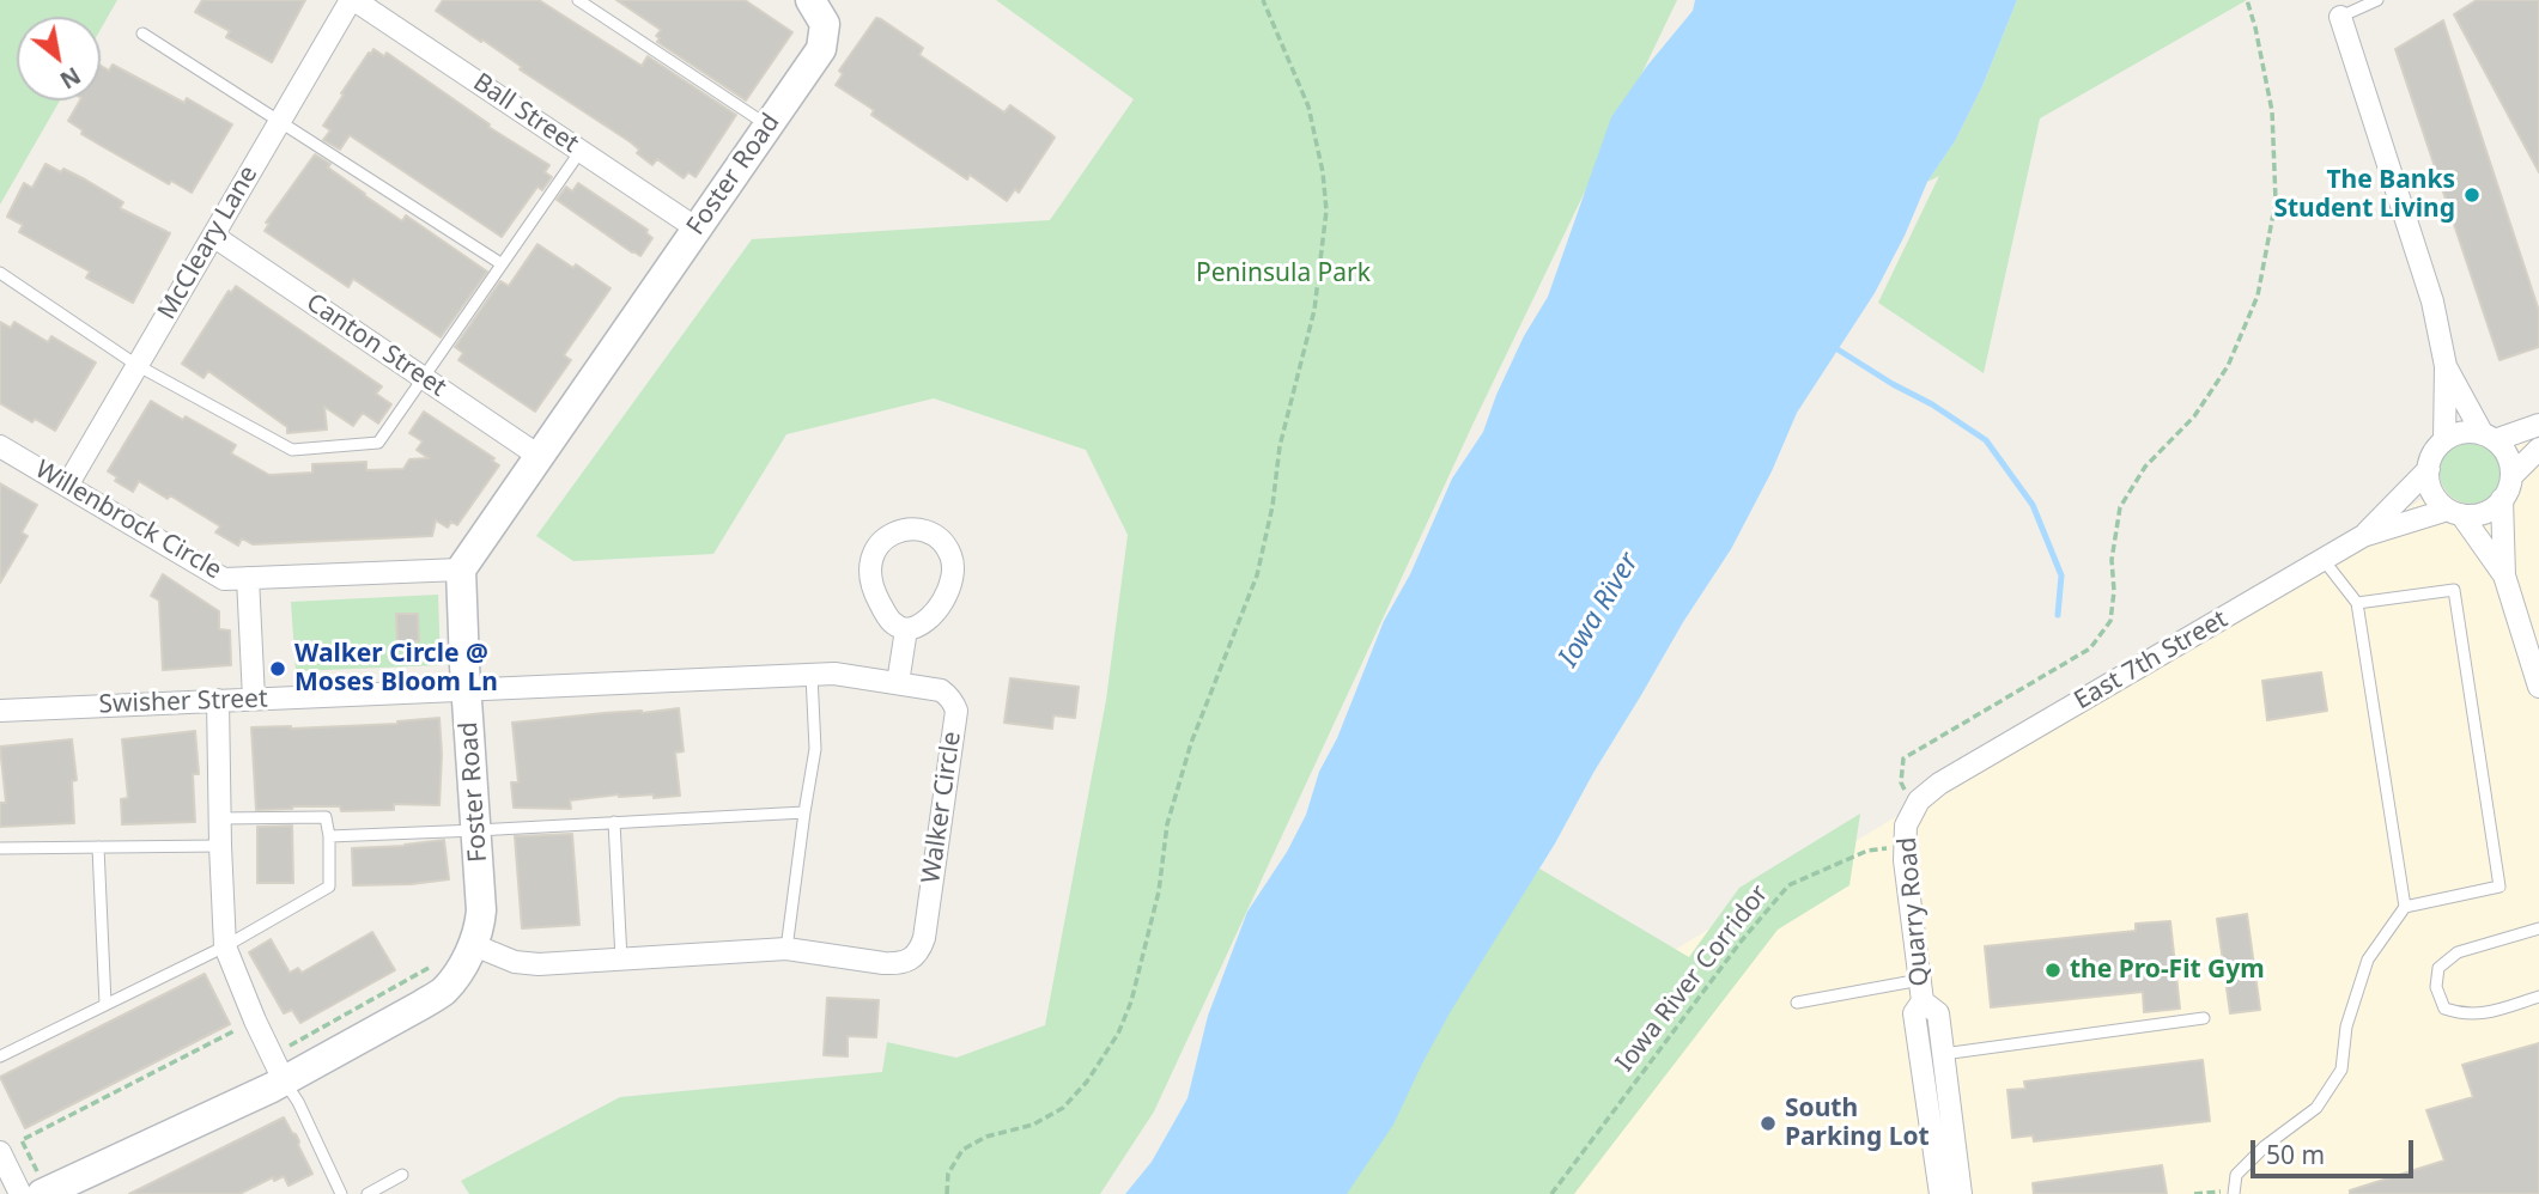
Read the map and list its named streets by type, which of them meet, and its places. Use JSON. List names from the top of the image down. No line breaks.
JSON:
{"streets":{"street":["Ball Street","Foster Road","McCleary Lane","Canton Street","Willenbrock Circle","East 7th Street","Swisher Street","Walker Circle","Quarry Road"],"path":["Iowa River Corridor"]},"crossings":[["Ball Street","Foster Road"],["Ball Street","McCleary Lane"],["Foster Road","Canton Street"],["Foster Road","Willenbrock Circle"],["Foster Road","Swisher Street"],["Foster Road","Walker Circle"],["McCleary Lane","Canton Street"],["McCleary Lane","Willenbrock Circle"],["East 7th Street","Quarry Road"],["Swisher Street","Walker Circle"],["Quarry Road","Iowa River Corridor"]],"water":["Iowa River"],"parks":["Peninsula Park"],"places":["The Banks Student Living","Walker Circle @ Moses Bloom Ln","the Pro-Fit Gym","South Parking Lot"],"scale_bar":"50 m","north":"bottom right"}
